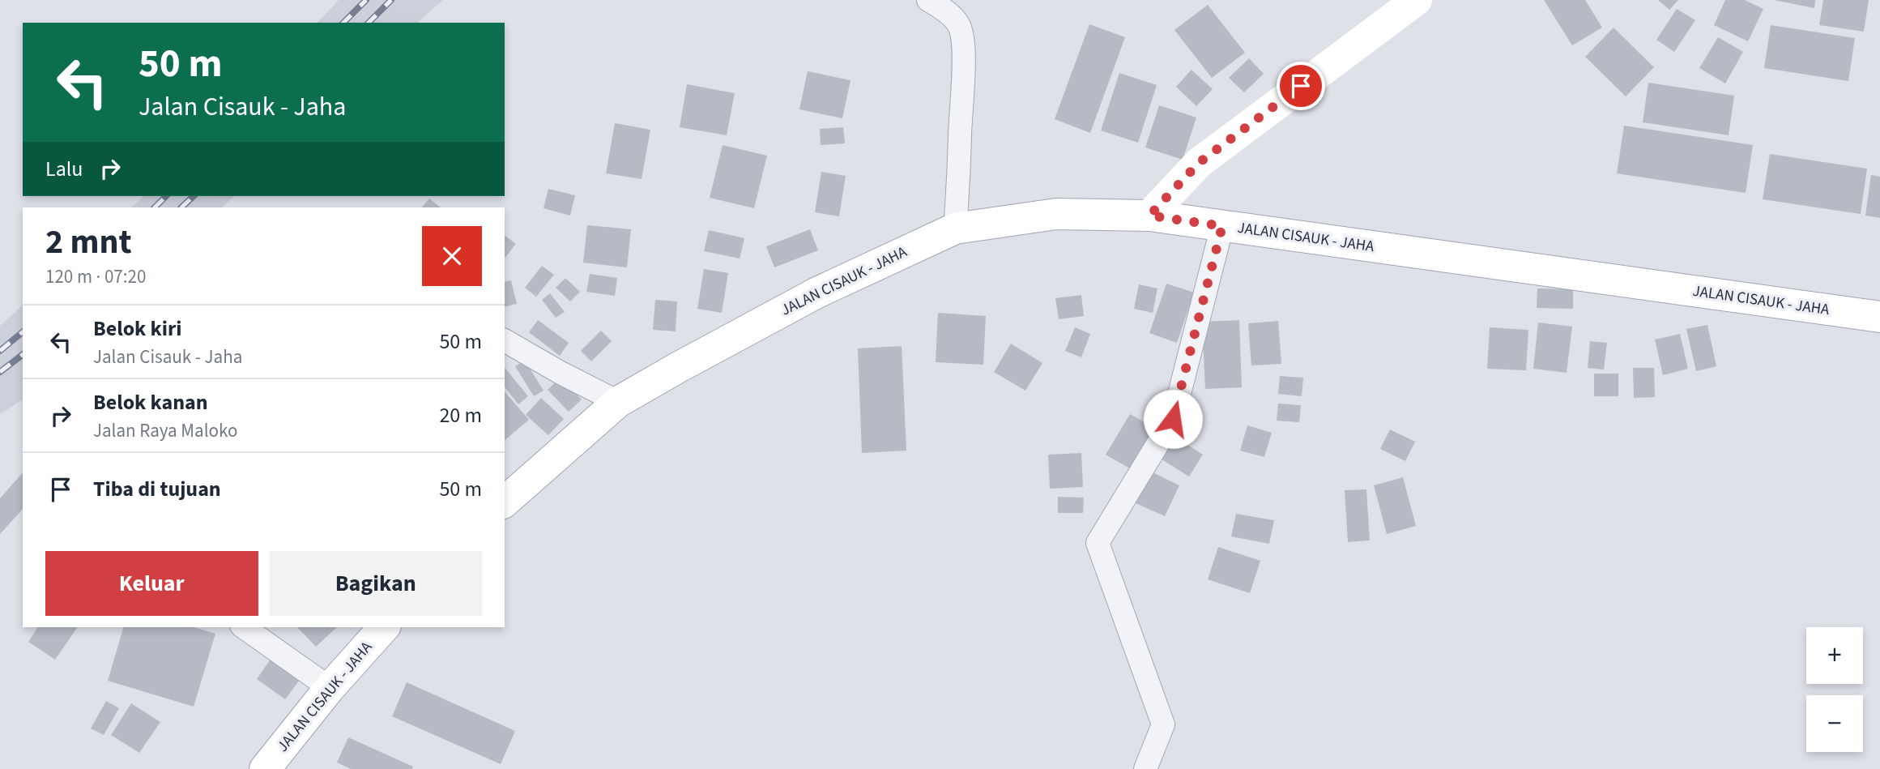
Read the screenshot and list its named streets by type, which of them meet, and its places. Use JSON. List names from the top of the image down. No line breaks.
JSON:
{"streets":{"main road":["JALAN CISAUK - JAHA"]},"page":{"turn":["50 m","Jalan Cisauk - Jaha"],"then":"Lalu","heading":["2 mnt","120 m · 07:20"],"list":[{"name":"Belok kiri","note":"Jalan Cisauk - Jaha","value":"50 m"},{"name":"Belok kanan","note":"Jalan Raya Maloko","value":"20 m"},{"name":"Tiba di tujuan","value":"50 m"}],"buttons":["Keluar","Bagikan"],"map_buttons":["+","−"]}}
